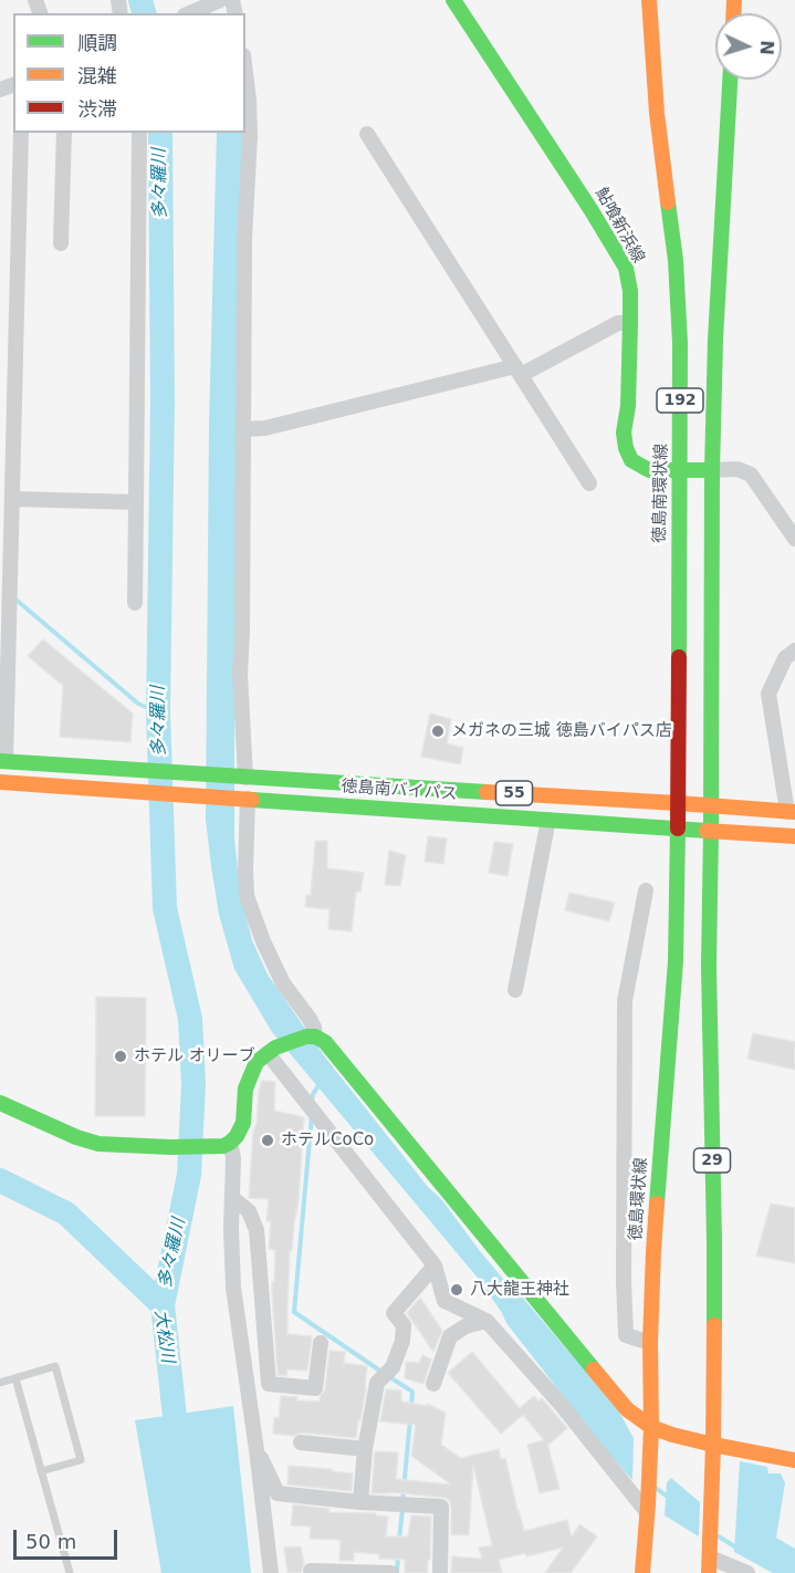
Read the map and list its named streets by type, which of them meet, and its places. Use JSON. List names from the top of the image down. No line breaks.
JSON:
{"streets":{"main road":["鮎喰新浜線","192","徳島南環状線","徳島南バイパス","55","29","徳島環状線"]},"crossings":[["鮎喰新浜線","192"],["鮎喰新浜線","徳島南環状線"],["192","徳島南バイパス"],["192","29"],["徳島南環状線","徳島南バイパス"],["徳島南環状線","徳島環状線"],["徳島南バイパス","29"],["徳島南バイパス","徳島環状線"]],"water":["多々羅川","大松川"],"places":["メガネの三城 徳島バイパス店","ホテル オリーブ","ホテルCoCo","八大龍王神社"],"legend":["順調","混雑","渋滞"],"scale_bar":"50 m","north":"right"}
